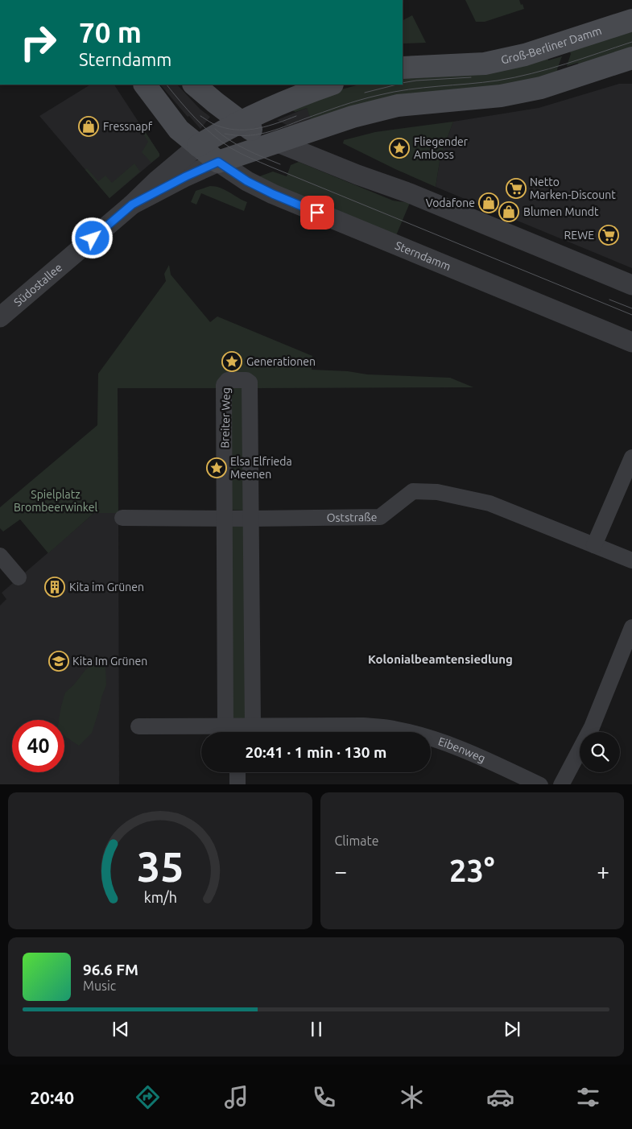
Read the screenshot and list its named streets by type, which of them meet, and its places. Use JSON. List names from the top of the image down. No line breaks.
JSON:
{"streets":{"main road":["Groß-Berliner Damm","Sterndamm"],"street":["Südostallee","Breiter Weg","Oststraße","Eibenweg"]},"crossings":[["Sterndamm","Südostallee"],["Breiter Weg","Oststraße"],["Breiter Weg","Eibenweg"]],"districts":["Kolonialbeamtensiedlung"],"parks":["Spielplatz Brombeerwinkel"],"places":{"shop":["Fressnapf","Vodafone","Blumen Mundt"],"place":["Fliegender Amboss","Generationen","Elsa Elfrieda Meenen"],"supermarket":["Netto Marken-Discount","REWE"],"building":["Kita im Grünen"],"school or university":["Kita Im Grünen"]},"page":{"turn":["70 m","Sterndamm"],"limit":"40","trip":"20:41 · 1 min · 130 m","tile":"Climate","heat":["−","23°","+"],"song":["96.6 FM","Music"],"tabs":"20:40","gauge":["35","km/h"]}}
